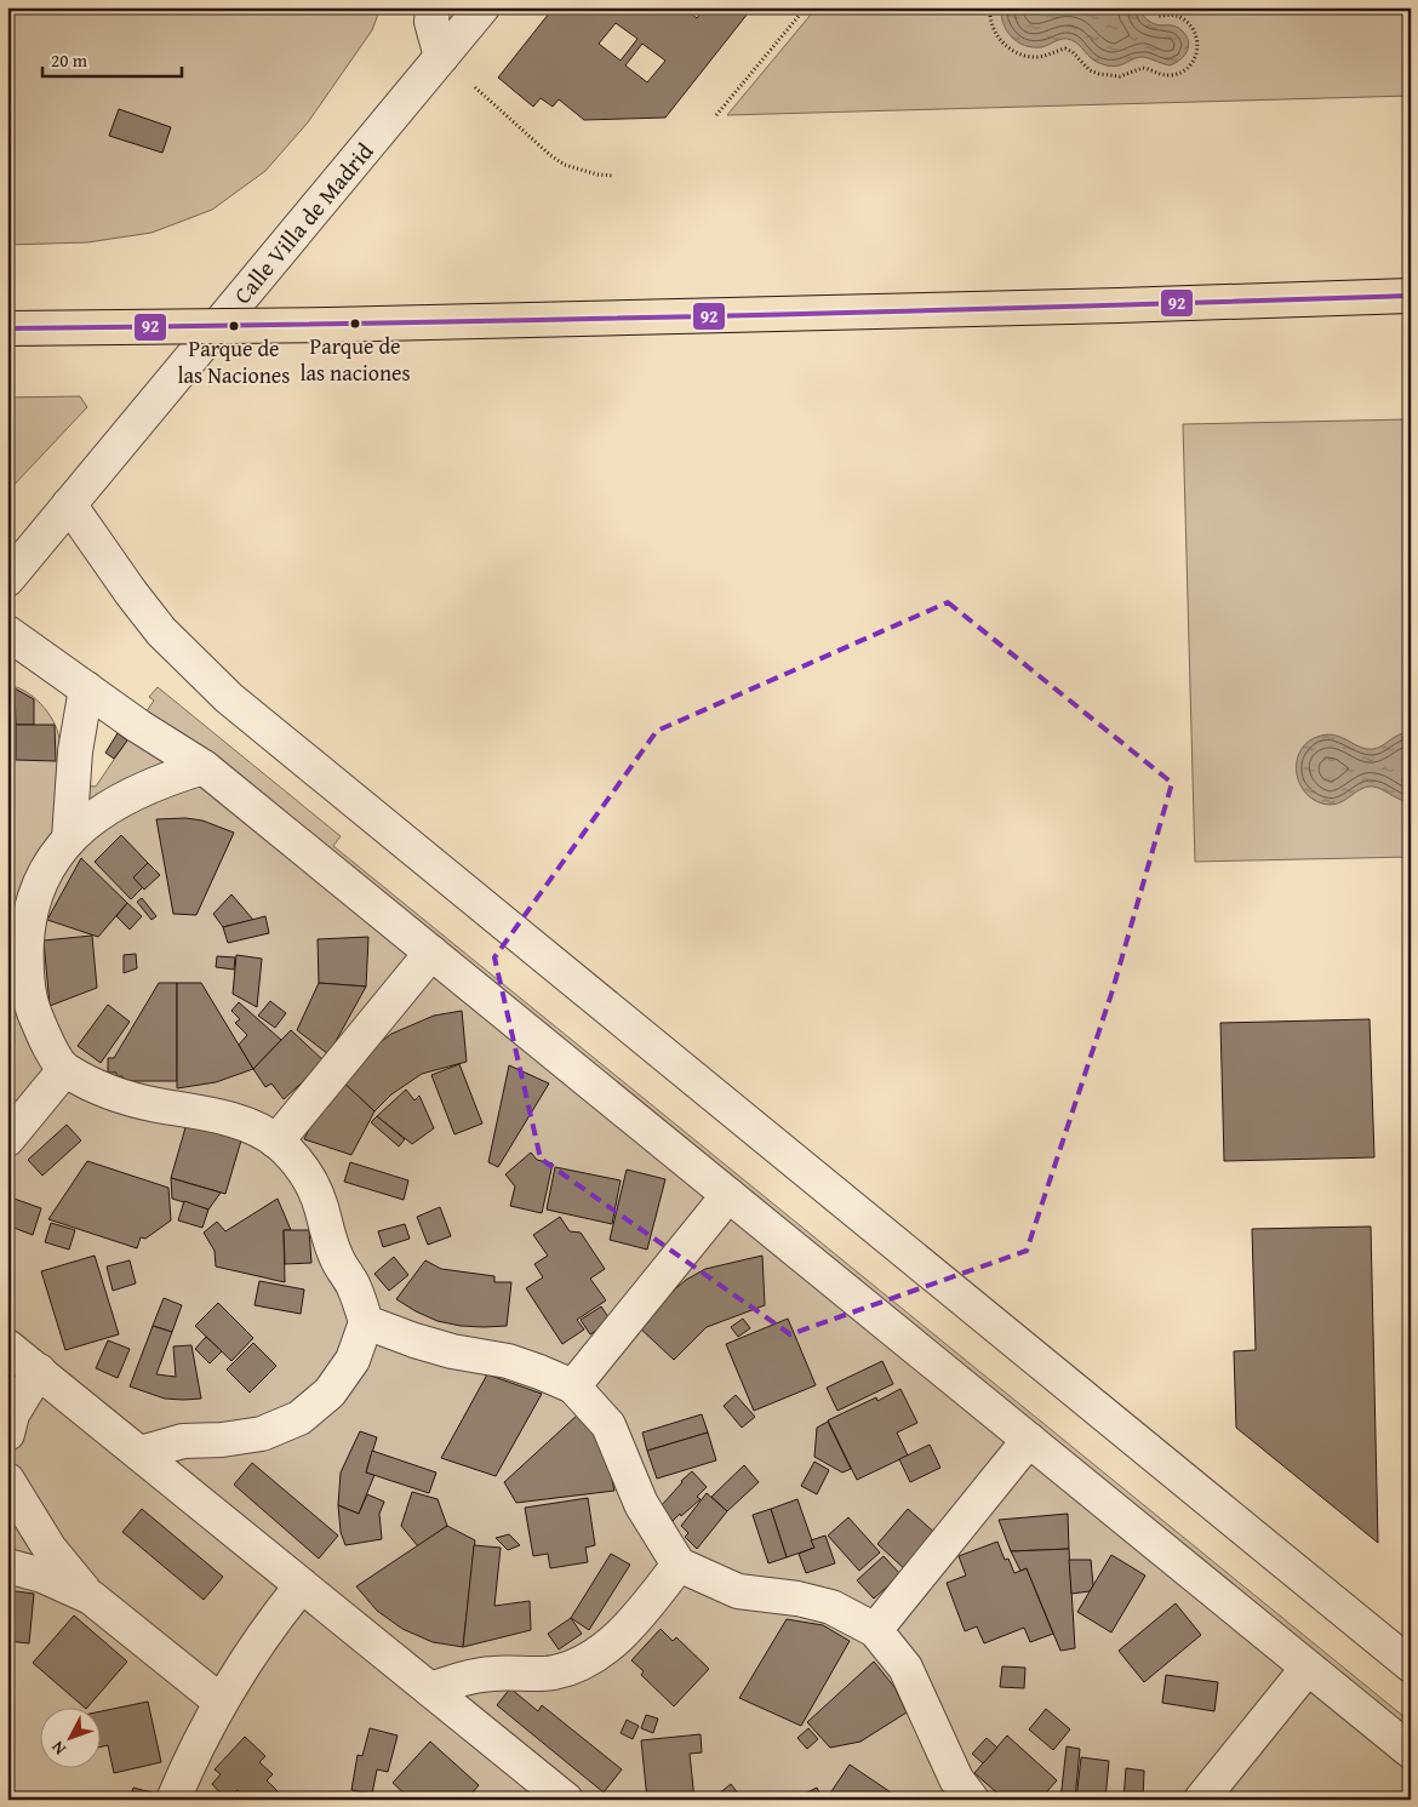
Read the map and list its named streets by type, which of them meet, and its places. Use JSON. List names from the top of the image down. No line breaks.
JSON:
{"streets":{"street":["Calle Villa de Madrid"]},"places":["Parque de las naciones","Parque de las Naciones"],"lines":["transit line 92"],"scale_bar":"20 m","north":"bottom left"}
